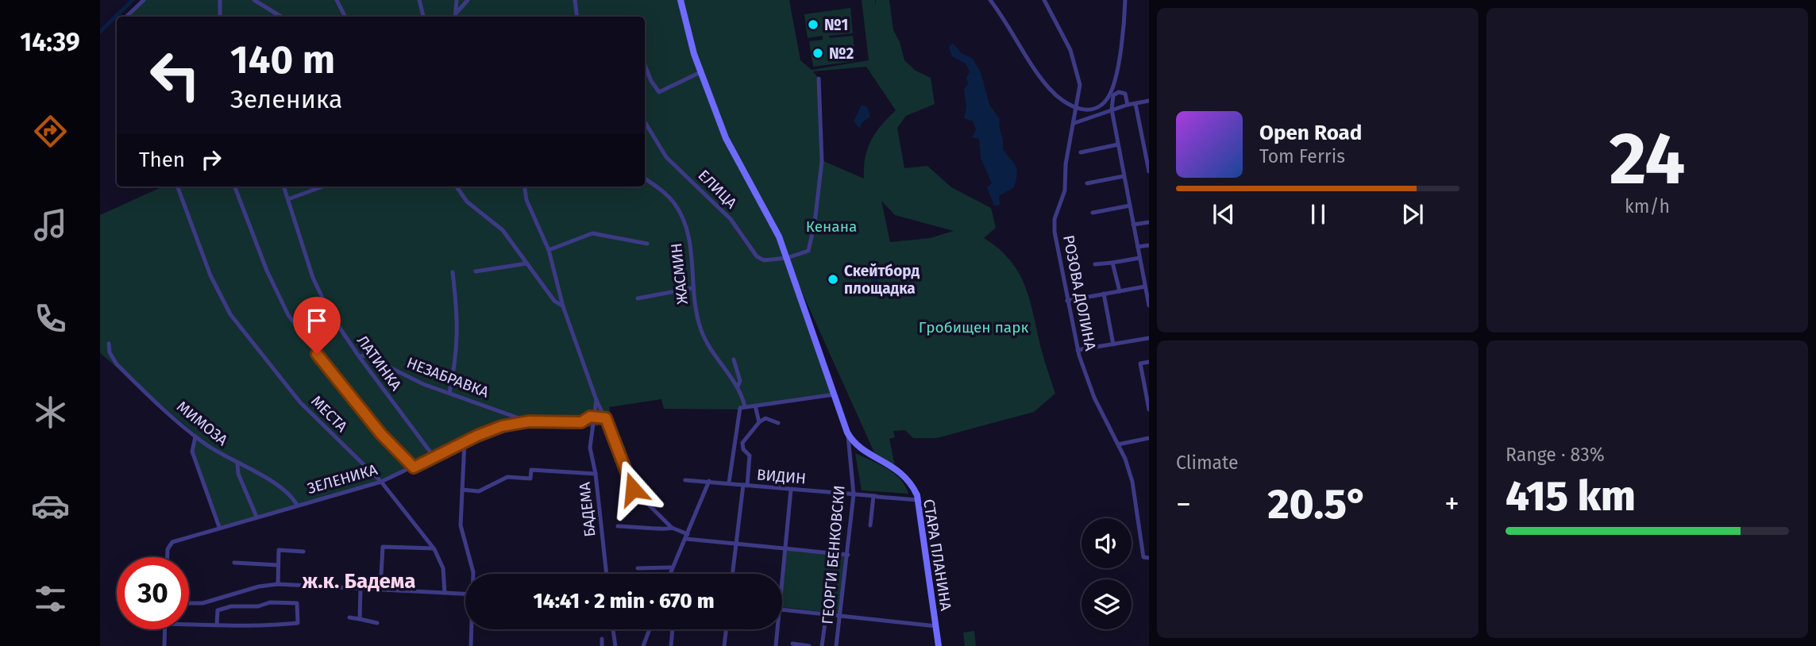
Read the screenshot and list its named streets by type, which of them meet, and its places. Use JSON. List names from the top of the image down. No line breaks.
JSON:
{"streets":{"main road":["СТАРА ПЛАНИНА"],"street":["ЕЛИЦА","ЖАСМИН","РОЗОВА ДОЛИНА","ЛАТИНКА","НЕЗАБРАВКА","МЕСТА","МИМОЗА","ВИДИН","ЗЕЛЕНИКА","БАДЕМА","ГЕОРГИ БЕНКОВСКИ"]},"crossings":[["ЛАТИНКА","НЕЗАБРАВКА"],["ЛАТИНКА","ЗЕЛЕНИКА"],["НЕЗАБРАВКА","ЗЕЛЕНИКА"],["МЕСТА","ЗЕЛЕНИКА"],["МИМОЗА","ЗЕЛЕНИКА"],["ВИДИН","ГЕОРГИ БЕНКОВСКИ"],["ВИДИН","СТАРА ПЛАНИНА"],["ЗЕЛЕНИКА","БАДЕМА"],["ГЕОРГИ БЕНКОВСКИ","СТАРА ПЛАНИНА"]],"districts":["ж.к. Бадема"],"parks":["Кенана","Гробищен парк"],"places":["№1","№2","Скейтборд площадка"],"page":{"tabs":"14:39","tile":[["24","km/h"],"Climate",["Range · 83%","415 km"]],"turn":["140 m","Зеленика"],"song":["Open Road","Tom Ferris"],"then":"Then","heat":["−","20.5°","+"],"limit":"30","trip":"14:41 · 2 min · 670 m"}}
